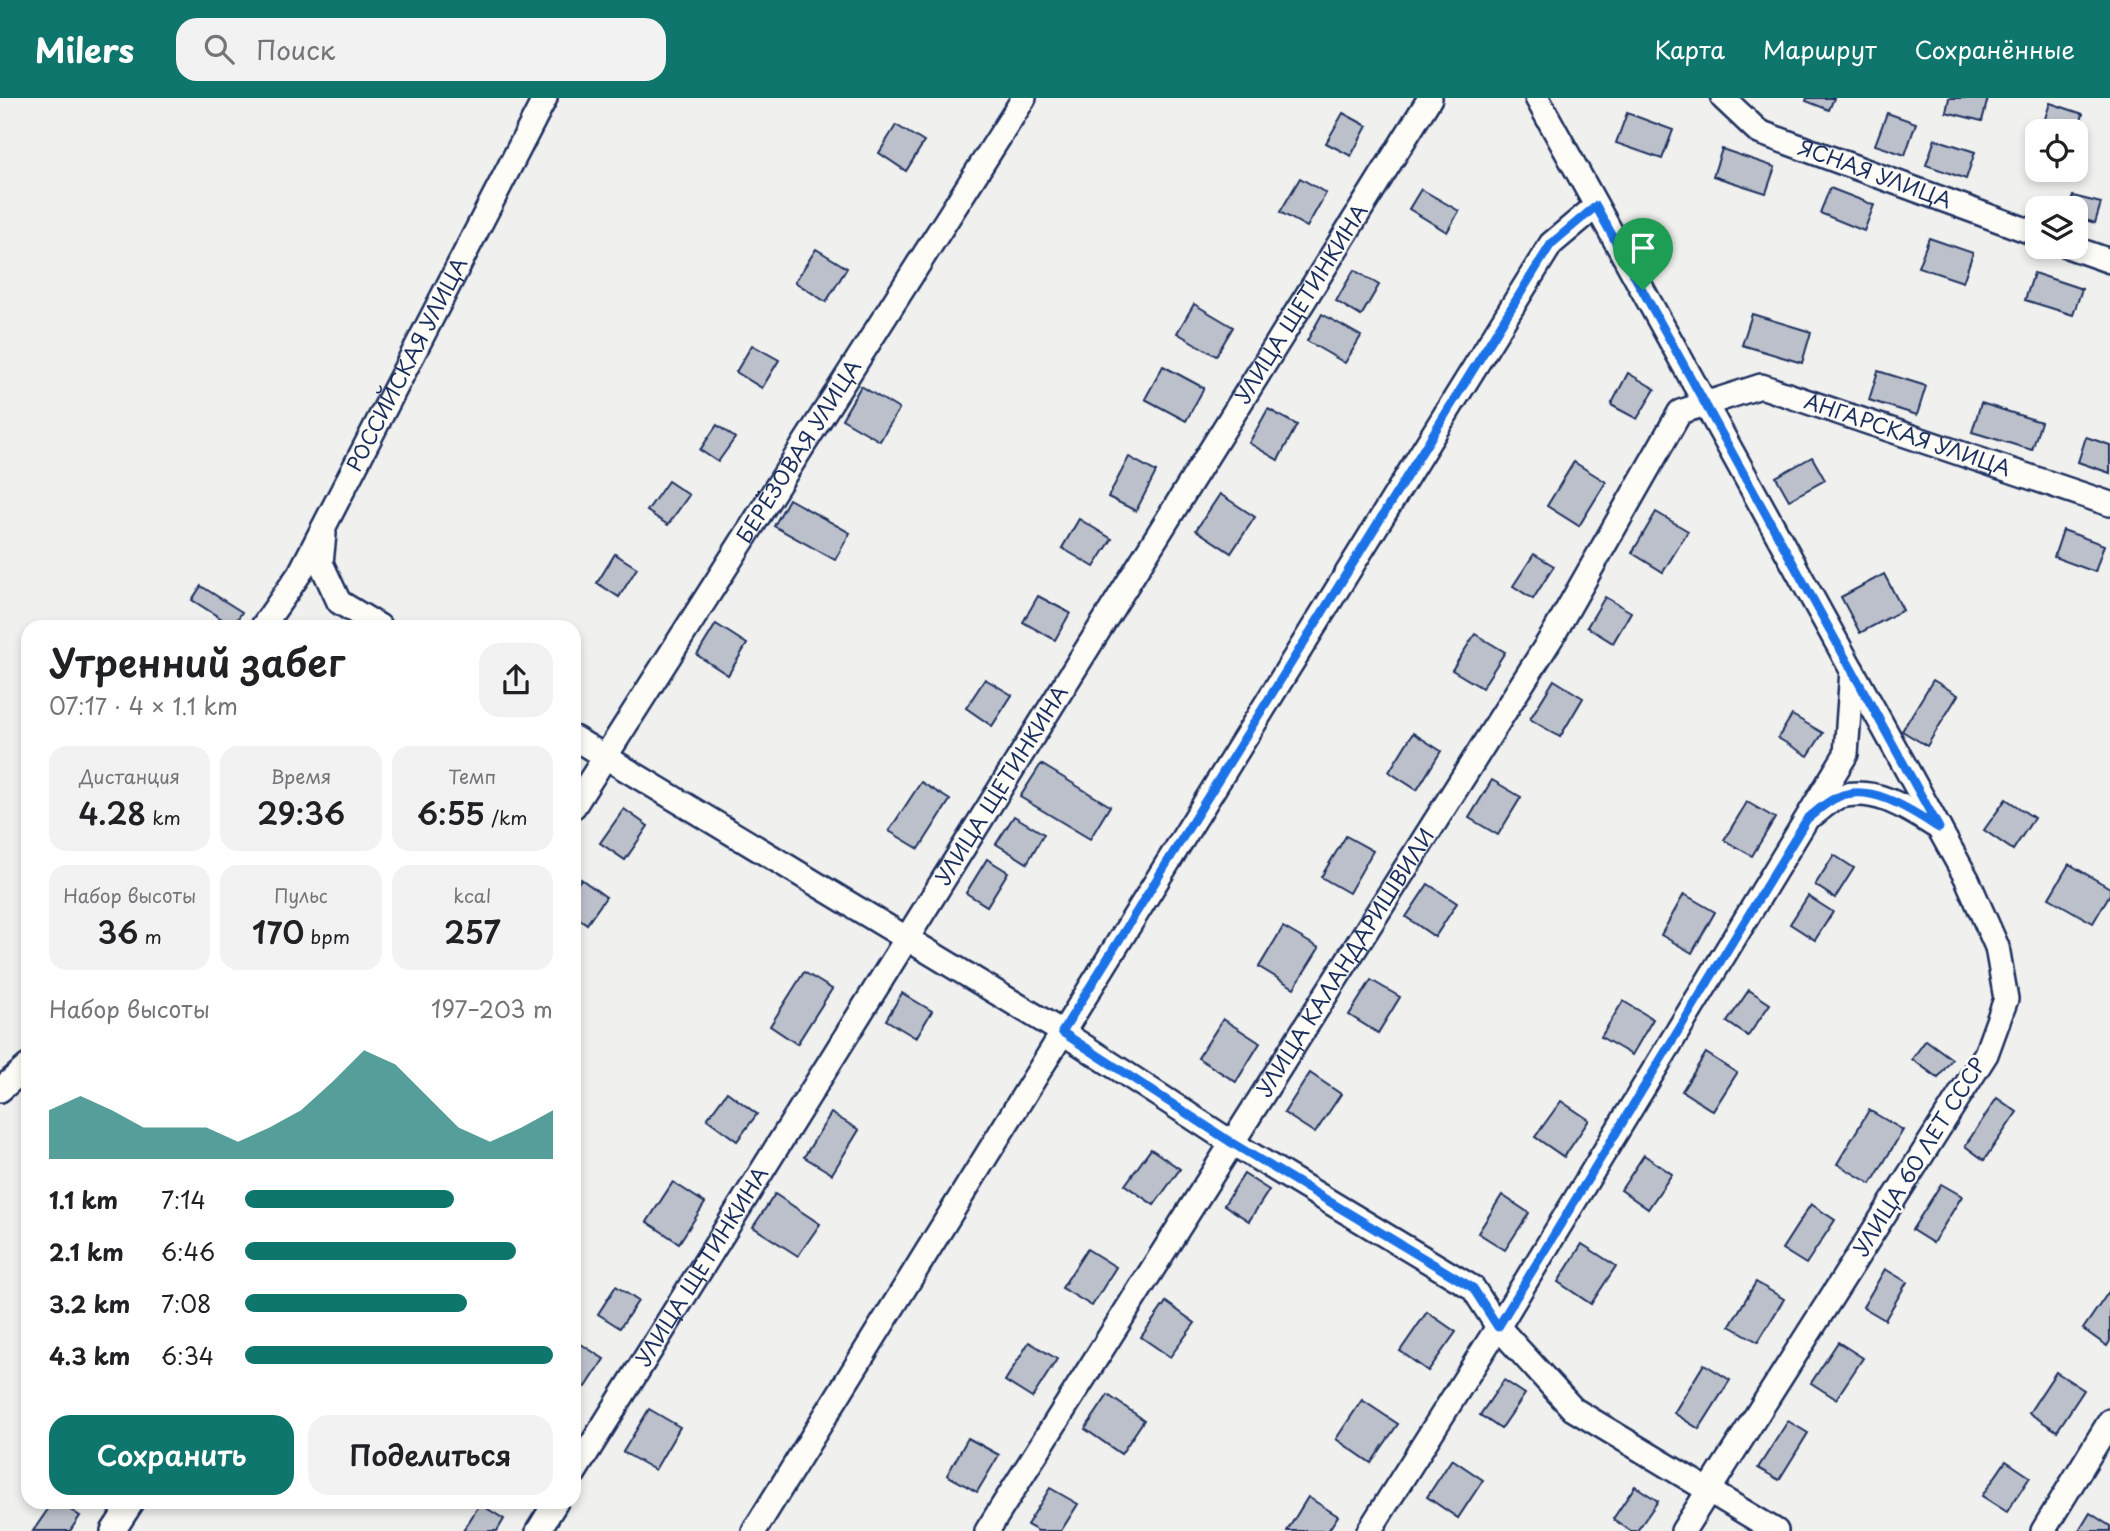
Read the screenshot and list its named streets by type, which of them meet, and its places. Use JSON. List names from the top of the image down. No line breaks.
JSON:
{"streets":{"street":["ЯСНАЯ УЛИЦА","УЛИЦА ЩЕТИНКИНА","РОССИЙСКАЯ УЛИЦА","АНГАРСКАЯ УЛИЦА","БЕРЁЗОВАЯ УЛИЦА","УЛИЦА КАЛАНДАРИШВИЛИ","УЛИЦА 60 ЛЕТ СССР"]},"crossings":[["АНГАРСКАЯ УЛИЦА","УЛИЦА КАЛАНДАРИШВИЛИ"],["АНГАРСКАЯ УЛИЦА","УЛИЦА 60 ЛЕТ СССР"],["УЛИЦА КАЛАНДАРИШВИЛИ","УЛИЦА 60 ЛЕТ СССР"]],"page":{"header":"Milers","search":"Поиск","nav":["Карта","Маршрут","Сохранённые"],"heading":["Утренний забег","07:17 · 4 × 1.1 km"],"stats":[["Дистанция","4.28 km"],["Время","29:36"],["Темп","6:55 /km"],["Набор высоты","36 m"],["Пульс","170 bpm"],["kcal","257"]],"chart":["Набор высоты","197–203 m"],"list":[{"name":"1.1 km","note":"7:14"},{"name":"2.1 km","note":"6:46"},{"name":"3.2 km","note":"7:08"},{"name":"4.3 km","note":"6:34"}],"buttons":["Сохранить","Поделиться"]}}
